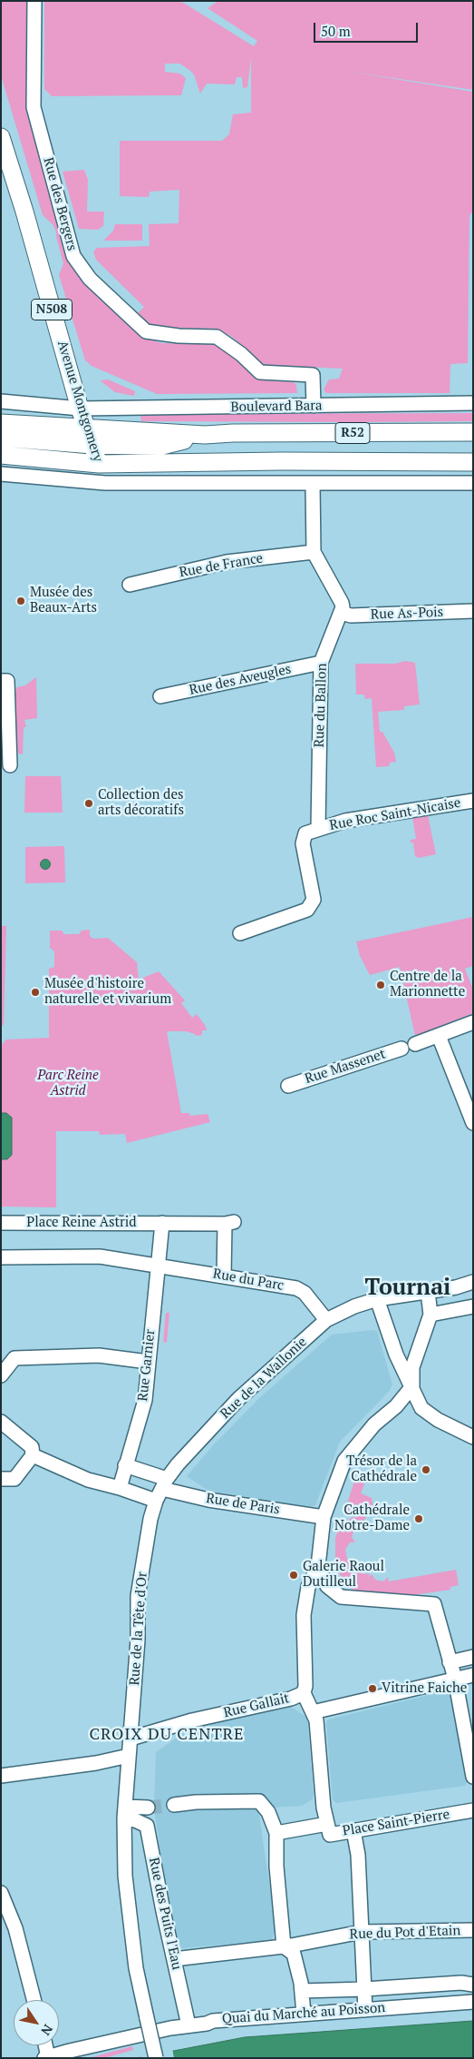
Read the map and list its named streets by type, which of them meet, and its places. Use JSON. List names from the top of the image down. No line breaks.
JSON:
{"streets":{"main road":["N508","Avenue Montgomery","Boulevard Bara","R52"],"street":["Rue des Bergers","Rue de France","Rue As-Pois","Rue des Aveugles","Rue du Ballon","Rue Roc Saint-Nicaise","Rue Massenet","Place Reine Astrid","Rue du Parc","Rue Garnier","Rue de la Wallonie","Rue de Paris","Rue de la Tête d'Or","Rue Gallait","Place Saint-Pierre","Rue des Puits l'Eau","Rue du Pot d'Etain","Quai du Marché au Poisson"]},"crossings":[["Rue des Bergers","Boulevard Bara"],["Avenue Montgomery","Boulevard Bara"],["Avenue Montgomery","R52"],["Boulevard Bara","R52"],["Rue As-Pois","Rue du Ballon"],["Rue des Aveugles","Rue du Ballon"],["Rue du Ballon","Rue Roc Saint-Nicaise"],["Place Reine Astrid","Rue du Parc"],["Rue du Parc","Rue Garnier"],["Rue du Parc","Rue de la Wallonie"],["Rue de la Wallonie","Rue de Paris"],["Rue de la Wallonie","Rue de la Tête d'Or"],["Rue de Paris","Rue de la Tête d'Or"],["Rue de la Tête d'Or","Rue Gallait"],["Rue de la Tête d'Or","Rue des Puits l'Eau"],["Rue Gallait","Place Saint-Pierre"],["Rue des Puits l'Eau","Rue du Pot d'Etain"],["Rue des Puits l'Eau","Quai du Marché au Poisson"]],"districts":["Tournai","CROIX DU CENTRE"],"parks":["Parc Reine Astrid"],"places":["Musée des Beaux-Arts","Collection des arts décoratifs","Centre de la Marionnette","Musée d'histoire naturelle et vivarium","Trésor de la Cathédrale","Cathédrale Notre-Dame","Galerie Raoul Dutilleul","Vitrine Faiche"],"scale_bar":"50 m","north":"bottom right"}
